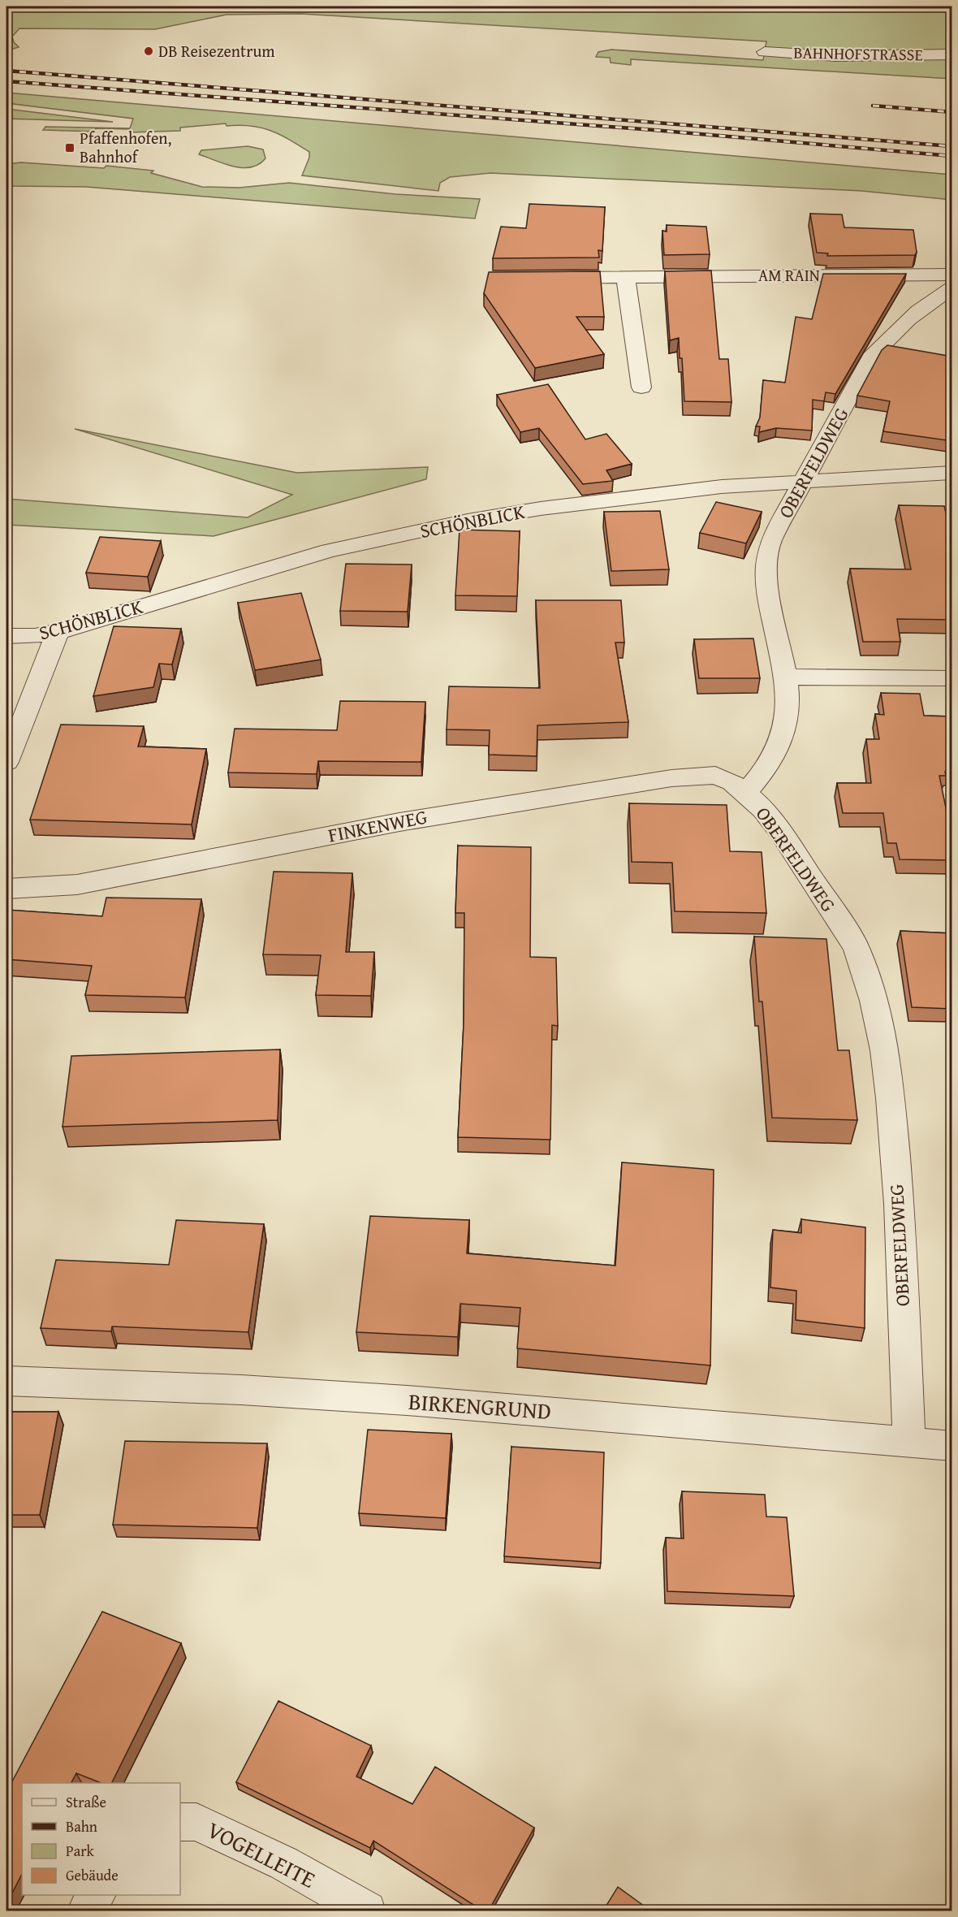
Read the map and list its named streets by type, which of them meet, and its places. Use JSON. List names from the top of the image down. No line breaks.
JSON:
{"streets":{"street":["BAHNHOFSTRASSE","AM RAIN","OBERFELDWEG","SCHÖNBLICK","FINKENWEG","BIRKENGRUND","VOGELLEITE"]},"crossings":[["OBERFELDWEG","SCHÖNBLICK"],["OBERFELDWEG","FINKENWEG"],["OBERFELDWEG","BIRKENGRUND"]],"places":{"other":["DB Reisezentrum"],"transit":["Pfaffenhofen, Bahnhof"]},"legend":["Straße","Bahn","Park","Gebäude"]}
